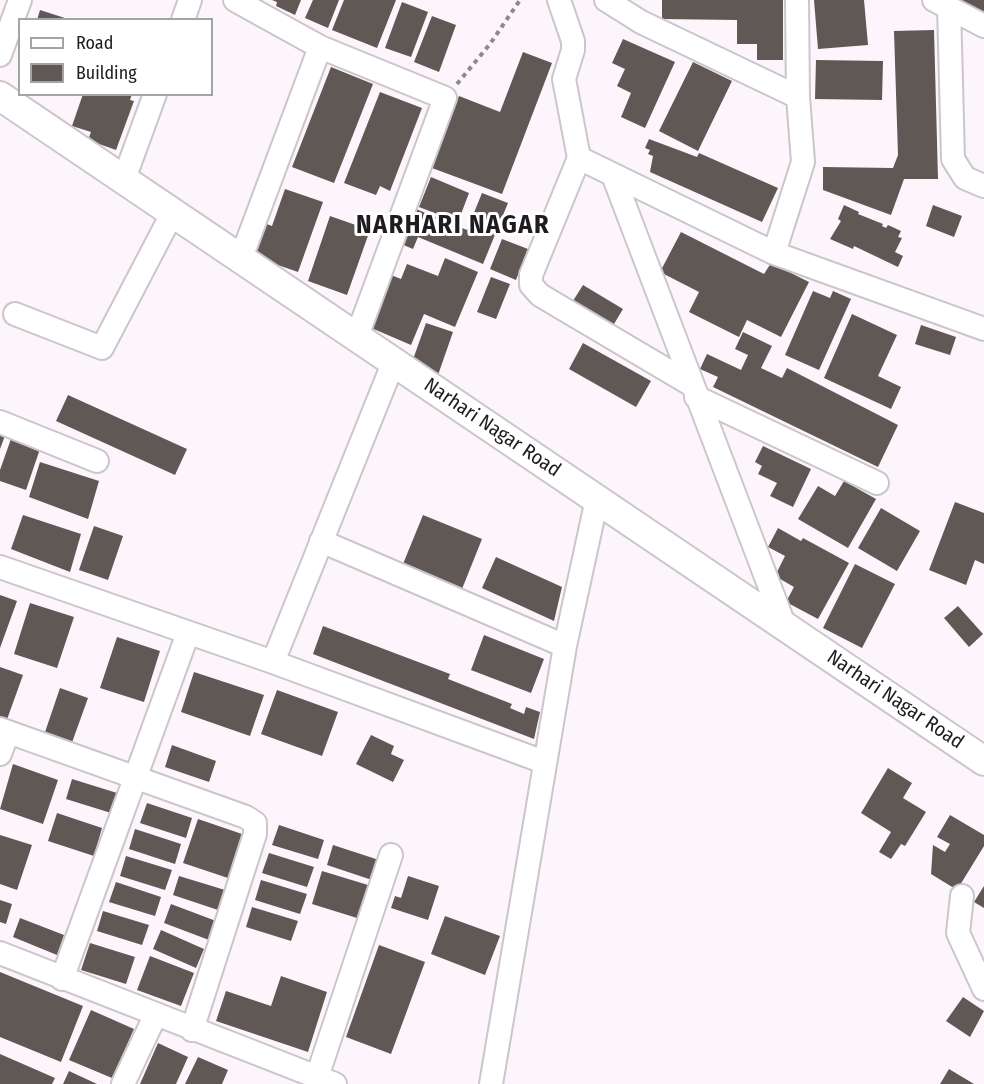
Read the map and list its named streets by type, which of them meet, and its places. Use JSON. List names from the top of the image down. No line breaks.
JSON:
{"streets":{"street":["Narhari Nagar Road"]},"districts":["NARHARI NAGAR"],"legend":["Road","Building"]}
